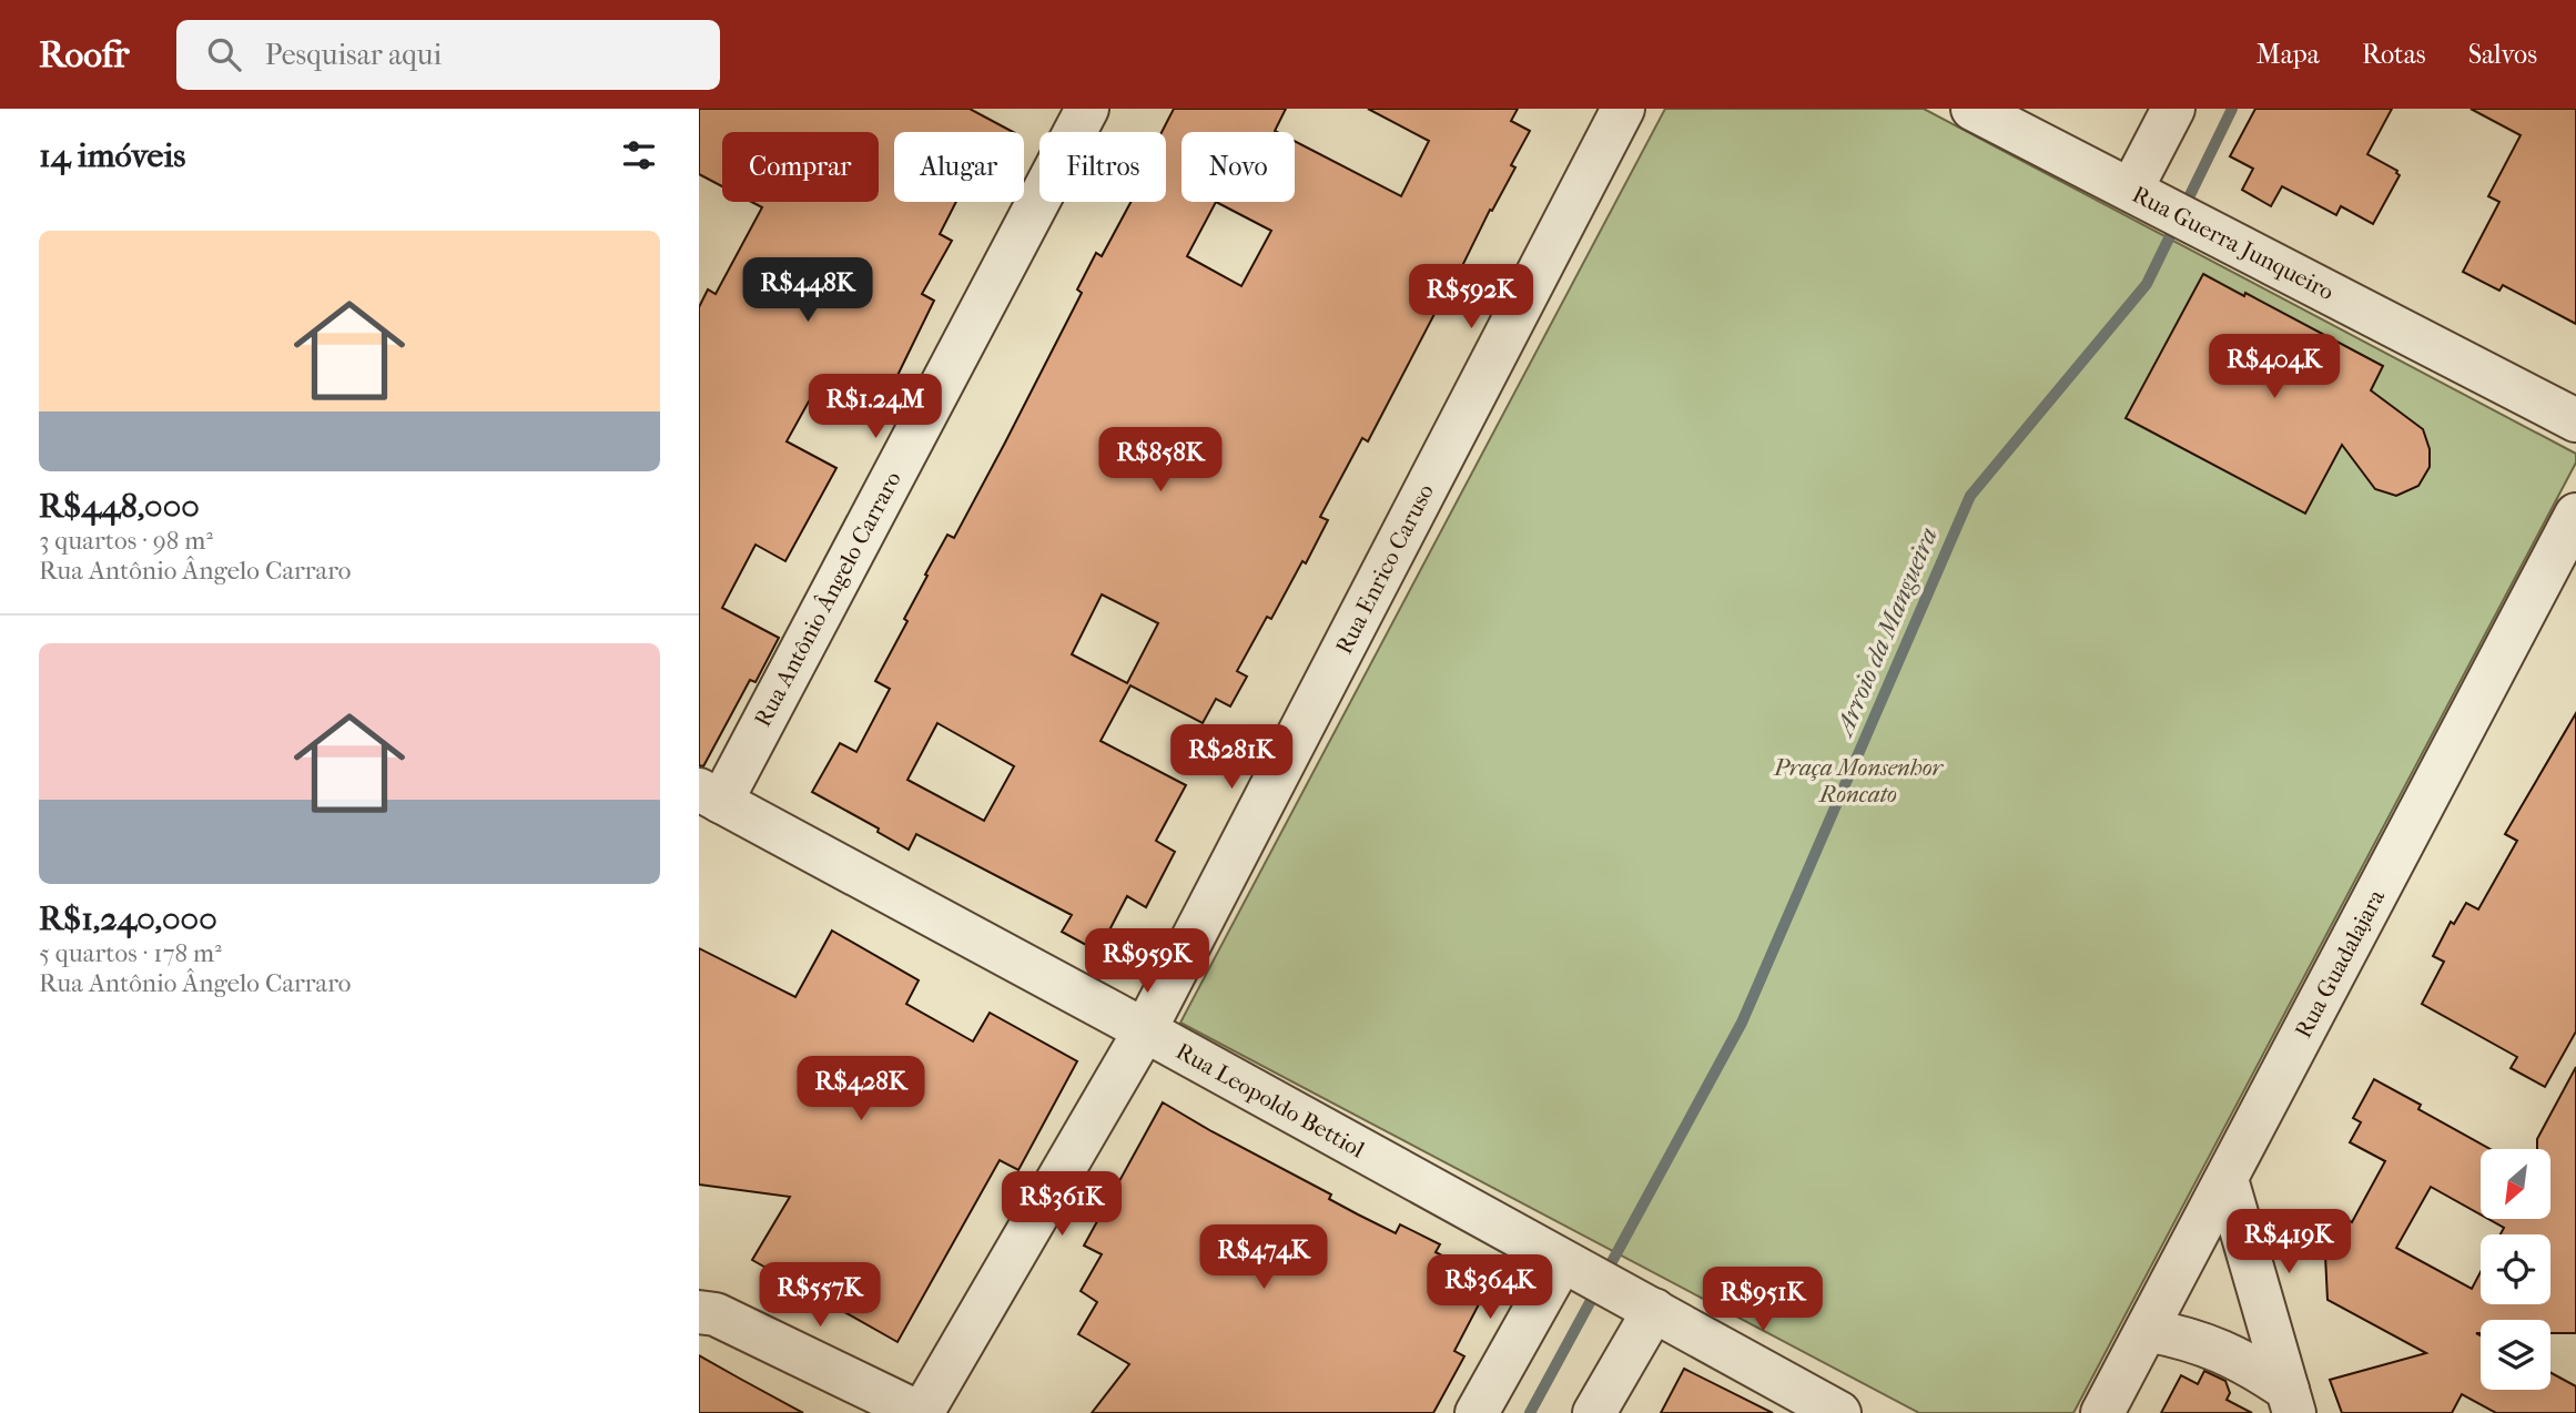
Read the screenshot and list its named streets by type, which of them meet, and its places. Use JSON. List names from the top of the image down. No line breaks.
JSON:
{"streets":{"street":["Rua Guerra Junqueiro","Rua Enrico Caruso","Rua Antônio Ângelo Carraro","Rua Guadalajara","Rua Leopoldo Bettiol"]},"crossings":[["Rua Enrico Caruso","Rua Leopoldo Bettiol"],["Rua Antônio Ângelo Carraro","Rua Leopoldo Bettiol"]],"water":["Arroio da Mangueira"],"parks":["Praça Monsenhor Roncato"],"north":"bottom left","page":{"header":"Roofr","search":"Pesquisar aqui","nav":["Mapa","Rotas","Salvos"],"heading":"14 imóveis","chip":["Comprar","Alugar","Filtros","Novo"],"list":[{"name":"R$448,000","note":"3 quartos · 98 m² · Rua Antônio Ângelo Carraro"},{"name":"R$1,240,000","note":"5 quartos · 178 m² · Rua Antônio Ângelo Carraro"}],"price":["R$448K","R$592K","R$404K","R$1.24M","R$858K","R$281K","R$959K","R$428K","R$361K","R$419K","R$474K","R$364K","R$557K","R$951K"]}}
